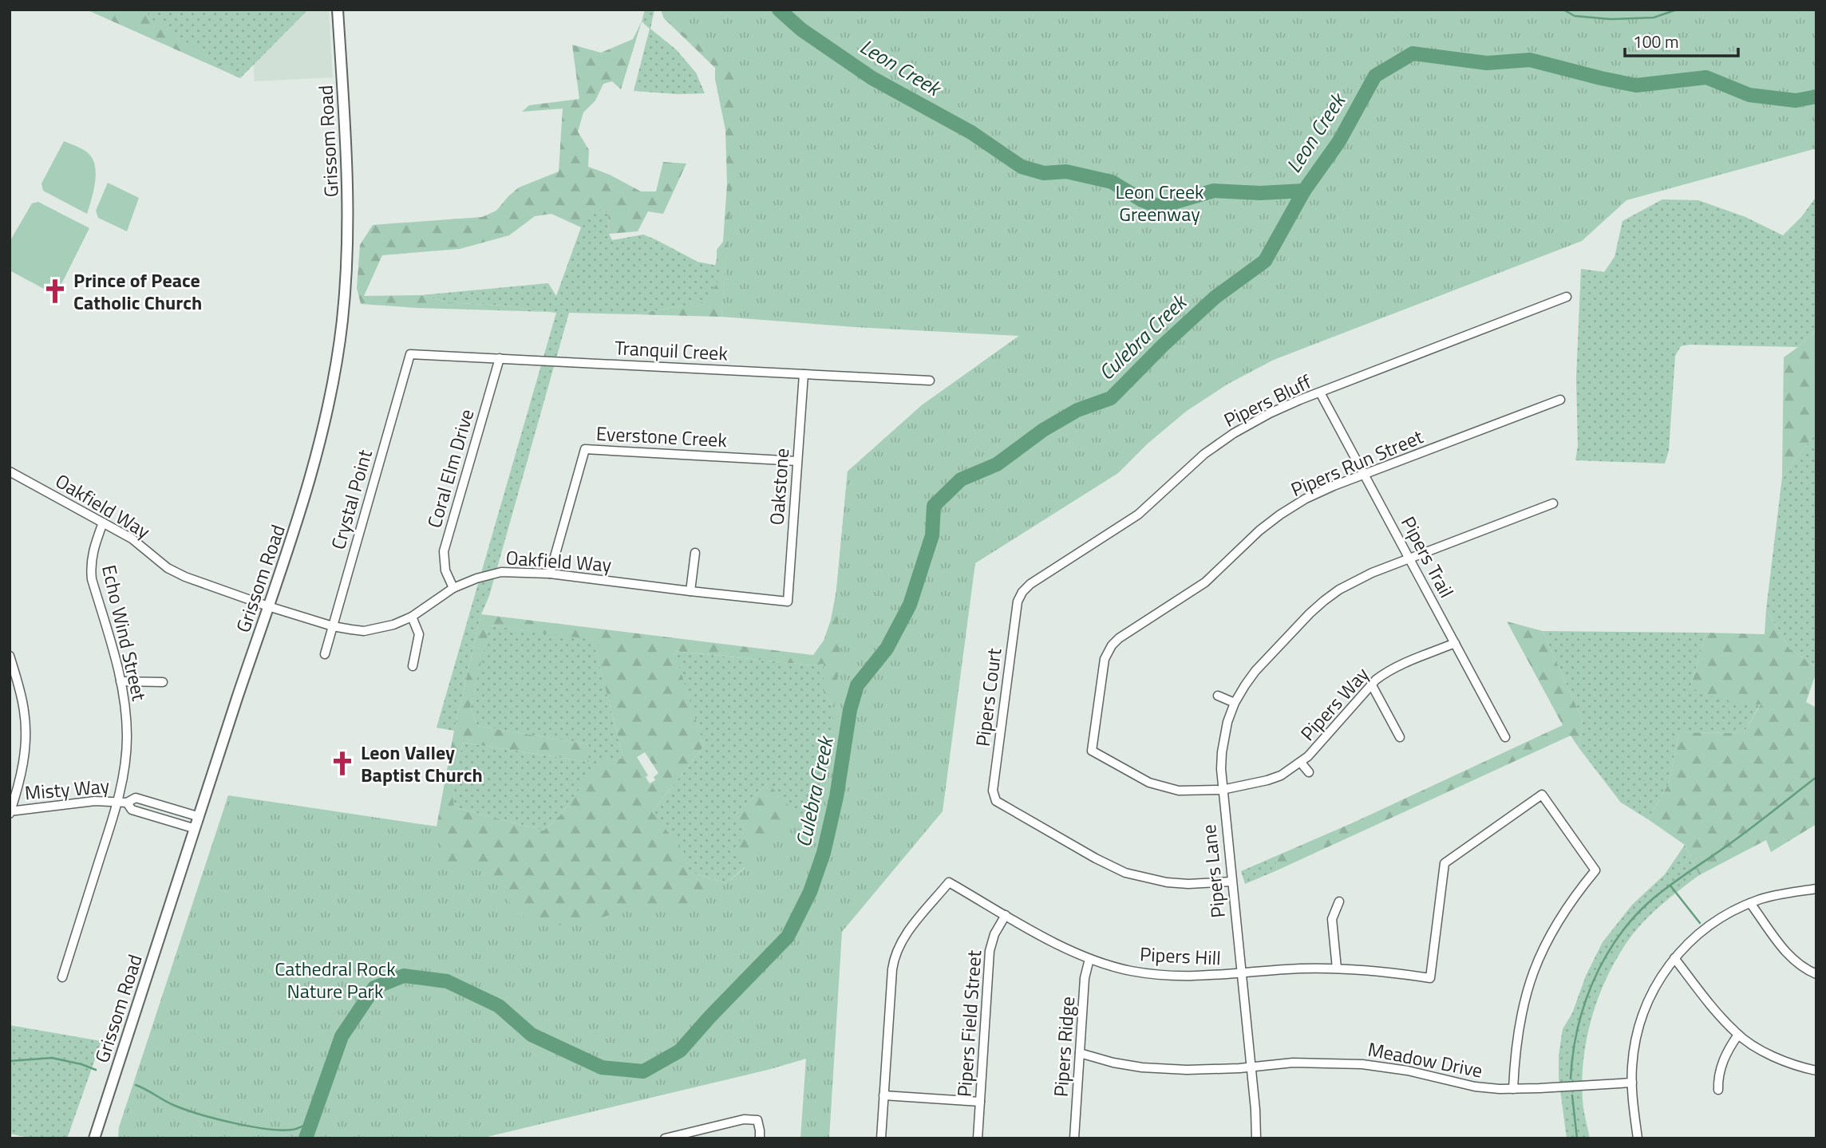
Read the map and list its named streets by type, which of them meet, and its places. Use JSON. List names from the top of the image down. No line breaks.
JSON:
{"streets":{"main road":["Grissom Road"],"street":["Tranquil Creek","Pipers Bluff","Everstone Creek","Pipers Run Street","Coral Elm Drive","Oakstone","Crystal Point","Oakfield Way","Pipers Trail","Echo Wind Street","Pipers Court","Pipers Way","Misty Way","Pipers Lane","Pipers Hill","Pipers Field Street","Pipers Ridge","Meadow Drive"]},"crossings":[["Grissom Road","Oakfield Way"],["Grissom Road","Misty Way"],["Tranquil Creek","Coral Elm Drive"],["Tranquil Creek","Oakstone"],["Tranquil Creek","Crystal Point"],["Pipers Bluff","Pipers Trail"],["Pipers Bluff","Pipers Court"],["Everstone Creek","Oakstone"],["Everstone Creek","Oakfield Way"],["Pipers Run Street","Pipers Trail"],["Pipers Run Street","Pipers Way"],["Coral Elm Drive","Oakfield Way"],["Oakstone","Oakfield Way"],["Crystal Point","Oakfield Way"],["Oakfield Way","Echo Wind Street"],["Pipers Trail","Pipers Way"],["Pipers Trail","Pipers Lane"],["Echo Wind Street","Misty Way"],["Pipers Court","Pipers Lane"],["Pipers Way","Pipers Lane"],["Pipers Lane","Pipers Hill"],["Pipers Lane","Meadow Drive"],["Pipers Hill","Pipers Field Street"],["Pipers Hill","Pipers Ridge"],["Pipers Hill","Meadow Drive"],["Pipers Ridge","Meadow Drive"]],"water":["Leon Creek","Culebra Creek"],"parks":["Leon Creek Greenway","Cathedral Rock Nature Park"],"places":{"church":["Prince of Peace Catholic Church","Leon Valley Baptist Church"]},"scale_bar":"100 m"}
